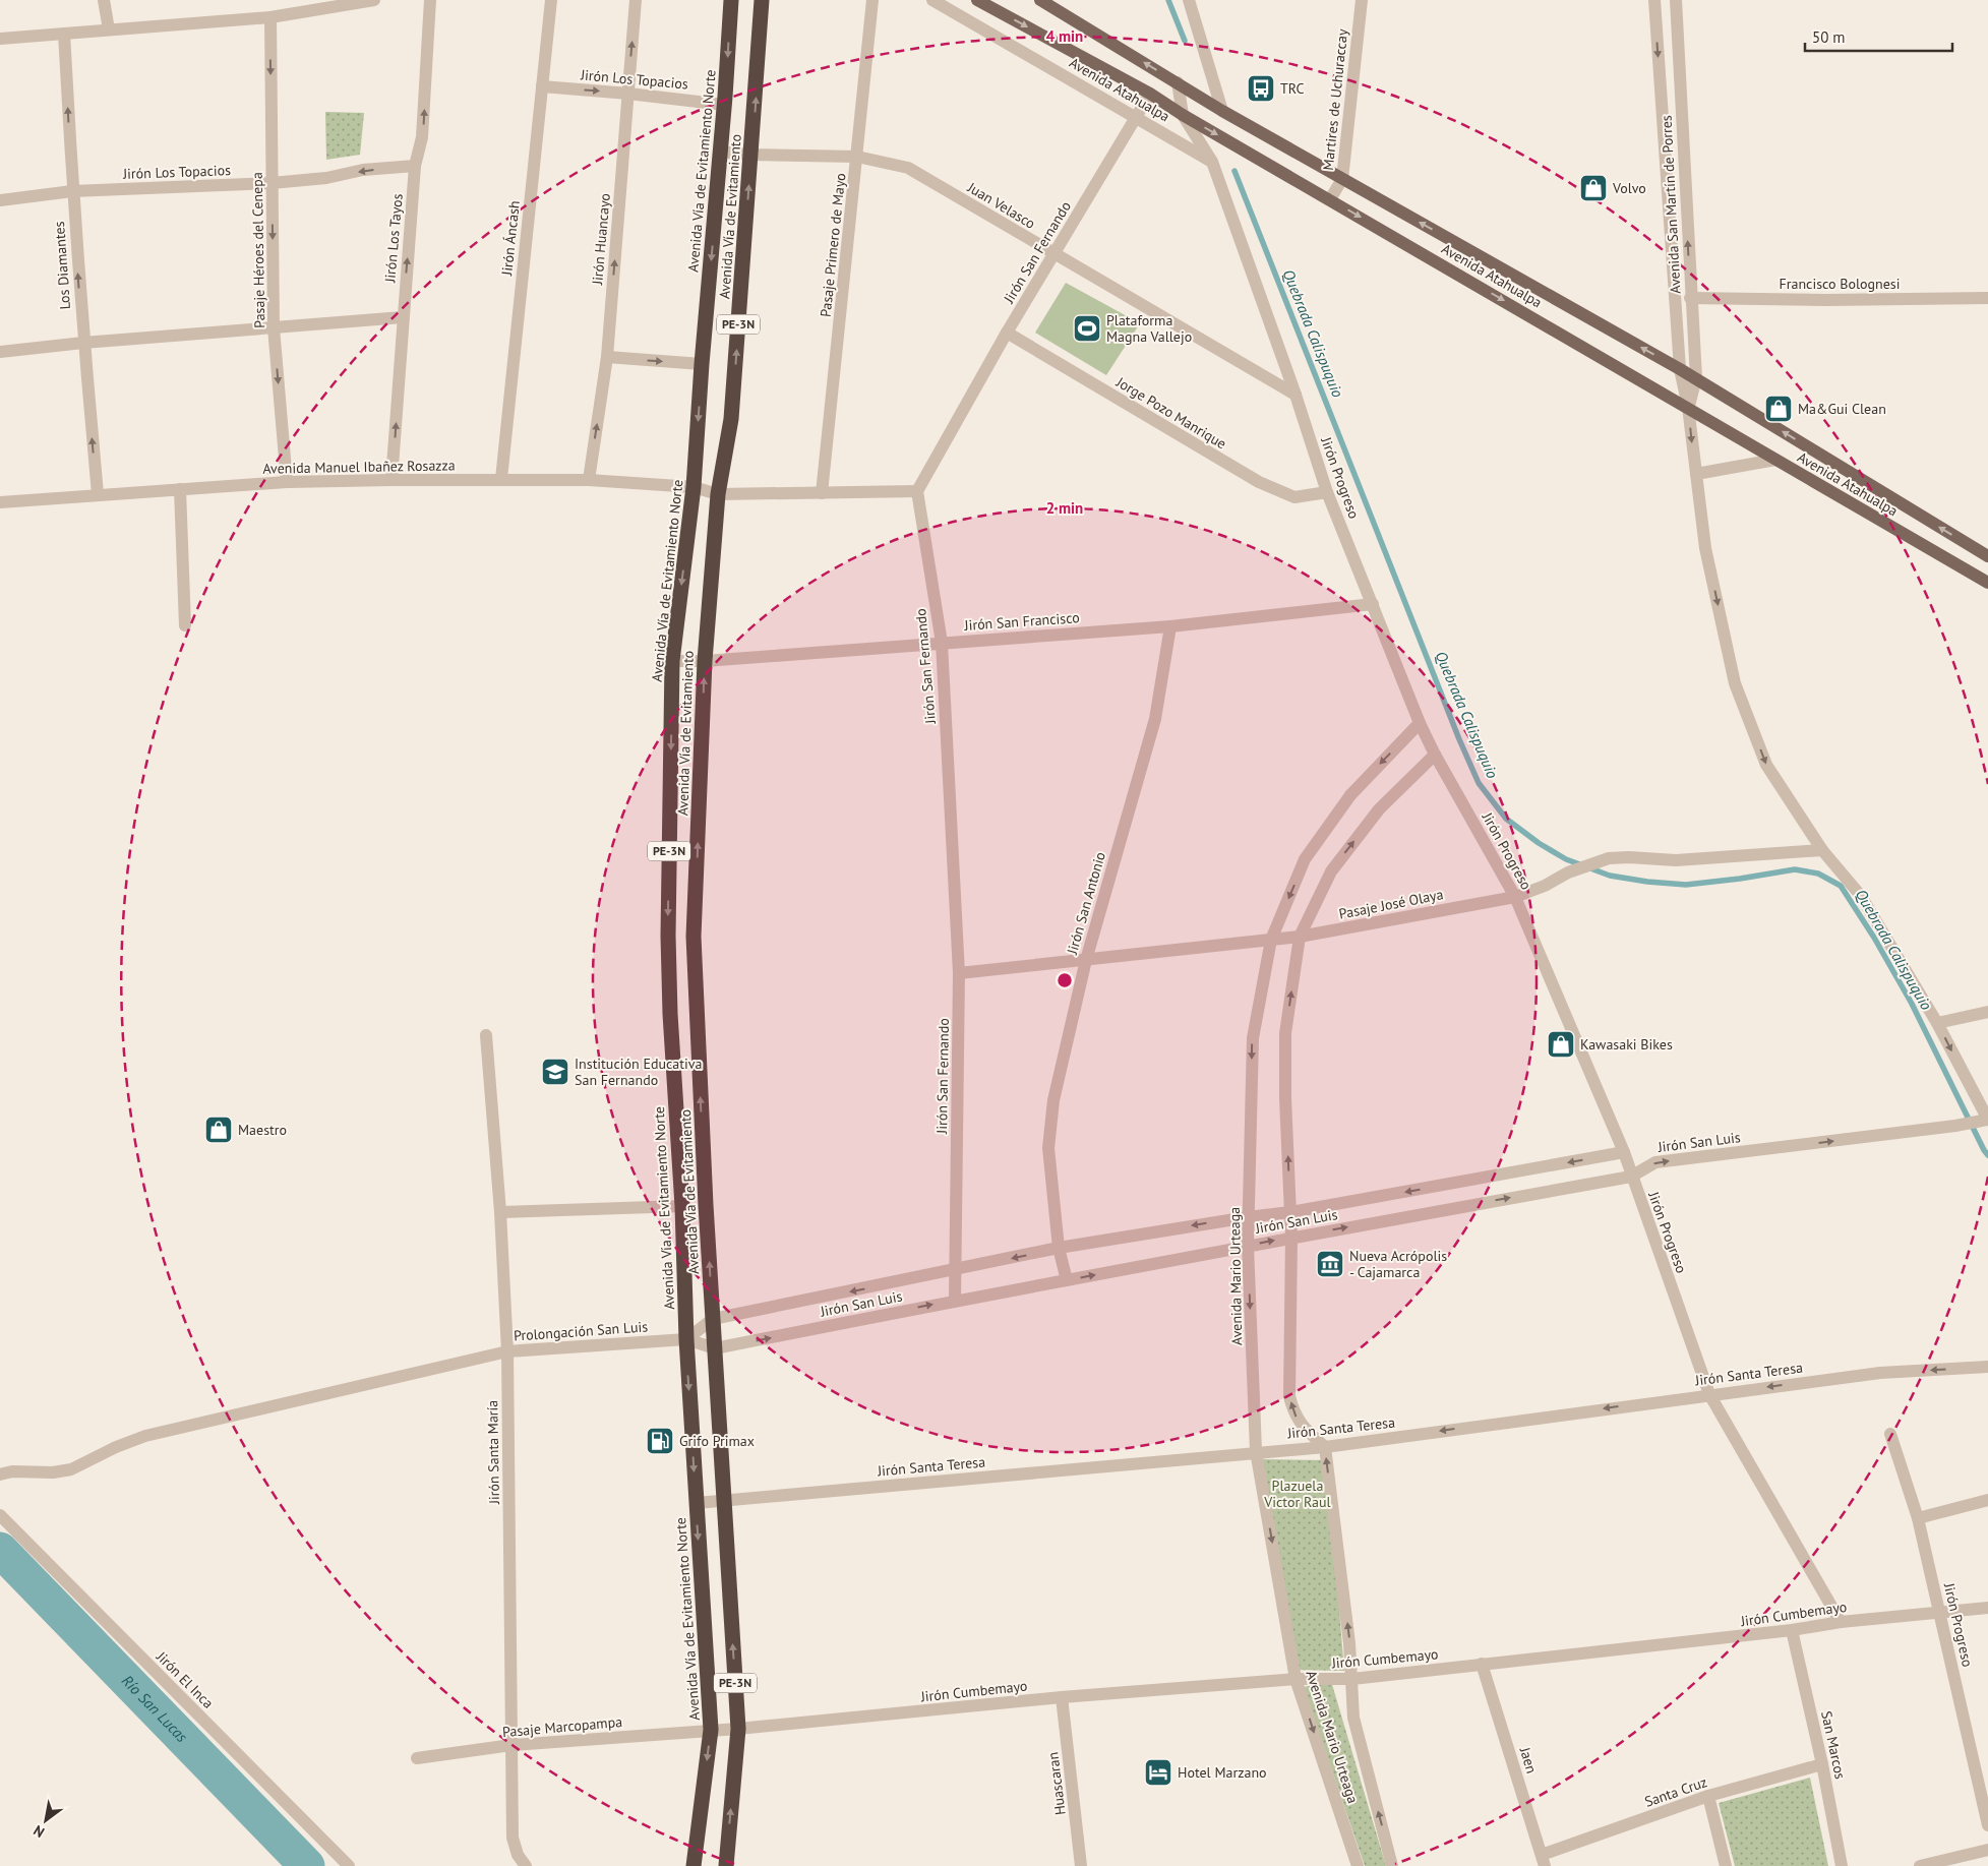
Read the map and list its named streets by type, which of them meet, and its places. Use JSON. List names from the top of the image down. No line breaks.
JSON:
{"streets":{"highway":["Avenida Vía de Evitamiento Norte","Avenida Vía de Evitamiento","PE-3N"],"main road":["Avenida Atahualpa"],"street":["Jirón Los Topacios","Martires de Uchuraccay","Avenida San Martín de Porres","Juan Velasco","Jirón Los Tayos","Jirón Áncash","Jirón Huancayo","Pasaje Primero de Mayo","Pasaje Héroes del Cenepa","Jirón San Fernando","Los Diamantes","Francisco Bolognesi","Jorge Pozo Manrique","Avenida Manuel Ibañez Rosazza","Jirón Progreso","Jirón San Francisco","Jirón San Antonio","Pasaje José Olaya","Jirón San Luis","Avenida Mario Urteaga","Prolongación San Luis","Jirón Santa Teresa","Jirón Santa María","Jirón Cumbemayo","Jirón El Inca","Pasaje Marcopampa","San Marcos","Jaen","Huascaran","Santa Cruz"]},"crossings":[["Jirón Los Topacios","Avenida Vía de Evitamiento Norte"],["Jirón Los Topacios","Jirón Los Tayos"],["Jirón Los Topacios","Jirón Áncash"],["Jirón Los Topacios","Jirón Huancayo"],["Jirón Los Topacios","Pasaje Héroes del Cenepa"],["Jirón Los Topacios","Los Diamantes"],["Avenida Atahualpa","Martires de Uchuraccay"],["Avenida Atahualpa","Avenida San Martín de Porres"],["Avenida Atahualpa","Jirón San Fernando"],["Avenida Atahualpa","Jirón Progreso"],["Avenida Vía de Evitamiento Norte","Juan Velasco"],["Avenida Vía de Evitamiento Norte","Avenida Manuel Ibañez Rosazza"],["Avenida Vía de Evitamiento Norte","Jirón San Francisco"],["Avenida Vía de Evitamiento Norte","Jirón San Luis"],["Avenida Vía de Evitamiento Norte","Prolongación San Luis"],["Avenida Vía de Evitamiento Norte","Jirón Santa Teresa"],["Avenida Vía de Evitamiento Norte","Jirón Cumbemayo"],["Avenida Vía de Evitamiento Norte","Pasaje Marcopampa"],["Avenida San Martín de Porres","Francisco Bolognesi"],["Avenida San Martín de Porres","Pasaje José Olaya"],["Avenida San Martín de Porres","Jirón San Luis"],["Juan Velasco","Avenida Vía de Evitamiento"],["Juan Velasco","Pasaje Primero de Mayo"],["Juan Velasco","Jirón San Fernando"],["Juan Velasco","Jirón Progreso"],["Avenida Vía de Evitamiento","Avenida Manuel Ibañez Rosazza"],["Avenida Vía de Evitamiento","Jirón San Francisco"],["Avenida Vía de Evitamiento","Jirón San Luis"],["Avenida Vía de Evitamiento","Jirón Santa Teresa"],["Avenida Vía de Evitamiento","Jirón Cumbemayo"],["Jirón Los Tayos","Avenida Manuel Ibañez Rosazza"],["Jirón Áncash","Avenida Manuel Ibañez Rosazza"],["Jirón Huancayo","Avenida Manuel Ibañez Rosazza"],["Pasaje Primero de Mayo","Avenida Manuel Ibañez Rosazza"],["Pasaje Héroes del Cenepa","Avenida Manuel Ibañez Rosazza"],["Jirón San Fernando","Jorge Pozo Manrique"],["Jirón San Fernando","Avenida Manuel Ibañez Rosazza"],["Jirón San Fernando","Jirón San Francisco"],["Jirón San Fernando","Pasaje José Olaya"],["Jirón San Fernando","Jirón San Luis"],["Los Diamantes","Avenida Manuel Ibañez Rosazza"],["Jorge Pozo Manrique","Jirón Progreso"],["Jirón Progreso","Jirón San Francisco"],["Jirón Progreso","Pasaje José Olaya"],["Jirón Progreso","Jirón San Luis"],["Jirón Progreso","Avenida Mario Urteaga"],["Jirón Progreso","Jirón Santa Teresa"],["Jirón Progreso","Jirón Cumbemayo"],["Jirón San Francisco","Jirón San Antonio"],["Jirón San Antonio","Pasaje José Olaya"],["Jirón San Antonio","Jirón San Luis"],["Pasaje José Olaya","Avenida Mario Urteaga"],["Jirón San Luis","Avenida Mario Urteaga"],["Jirón San Luis","Prolongación San Luis"],["Avenida Mario Urteaga","Jirón Santa Teresa"],["Avenida Mario Urteaga","Jirón Cumbemayo"],["Prolongación San Luis","Jirón Santa María"],["Jirón Santa María","Pasaje Marcopampa"],["Jirón Cumbemayo","Pasaje Marcopampa"],["Jirón Cumbemayo","San Marcos"],["Jirón Cumbemayo","Jaen"],["Jirón Cumbemayo","Huascaran"],["San Marcos","Santa Cruz"],["Jaen","Santa Cruz"]],"one_way":["Avenida Vía de Evitamiento Norte","Avenida Vía de Evitamiento","Jirón Los Tayos","Jirón Huancayo","Pasaje Héroes del Cenepa","Los Diamantes","Jirón Santa Teresa"],"water":["Quebrada Calispuquio","Río San Lucas"],"parks":["Plazuela Victor Raul"],"places":{"bus stop":["TRC"],"shop":["Volvo","Ma&Gui Clean","Kawasaki Bikes","Maestro"],"sports":["Plataforma Magna Vallejo"],"school or university":["Institución Educativa San Fernando"],"museum":["Nueva Acrópolis - Cajamarca"],"fuel station":["Grifo Primax"],"hotel":["Hotel Marzano"]},"scale_bar":"50 m","north":"bottom left","rings":["4 min","2 min"]}
